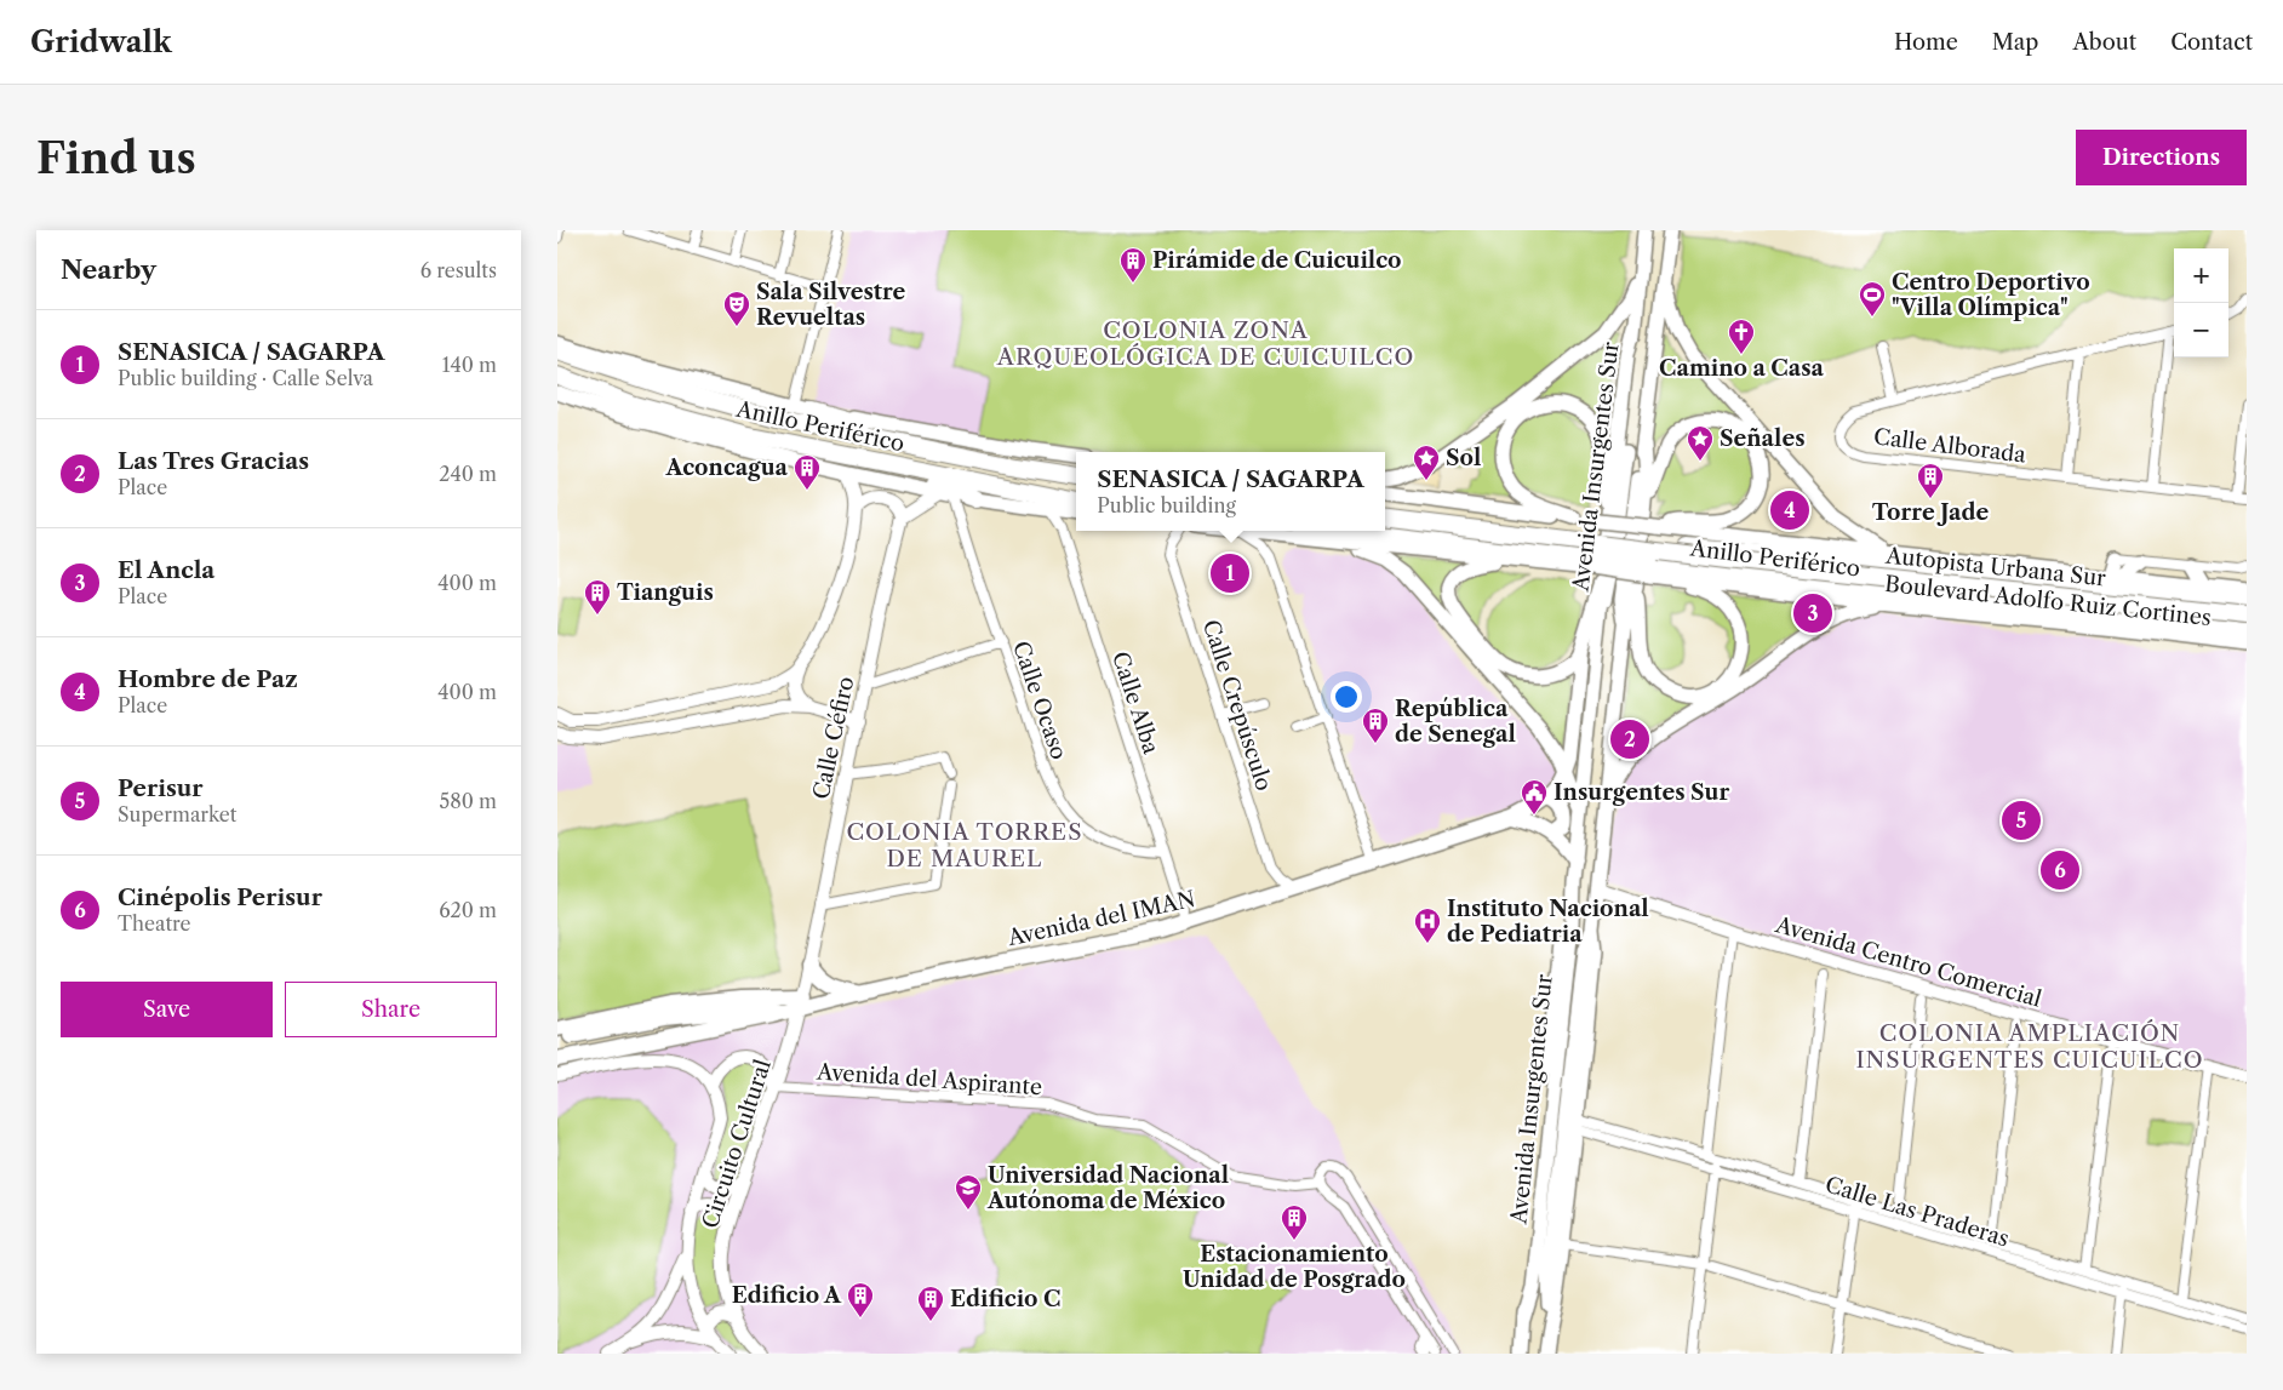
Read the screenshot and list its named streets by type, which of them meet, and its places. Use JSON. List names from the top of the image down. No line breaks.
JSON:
{"streets":{"highway":["Anillo Periférico","Autopista Urbana Sur"],"main road":["Avenida Insurgentes Sur","Boulevard Adolfo Ruiz Cortines","Avenida del IMAN"],"street":["Calle Alborada","Calle Ocaso","Calle Alba","Calle Crepúsculo","Calle Céfiro","Avenida Centro Comercial","Avenida del Aspirante","Circuito Cultural","Calle Las Praderas"]},"crossings":[["Anillo Periférico","Boulevard Adolfo Ruiz Cortines"],["Avenida Insurgentes Sur","Avenida del IMAN"],["Avenida Insurgentes Sur","Avenida Centro Comercial"],["Avenida Insurgentes Sur","Calle Las Praderas"],["Calle Ocaso","Calle Alba"],["Calle Alba","Avenida del IMAN"],["Calle Crepúsculo","Avenida del IMAN"],["Calle Céfiro","Avenida del IMAN"],["Calle Céfiro","Circuito Cultural"],["Avenida del IMAN","Circuito Cultural"],["Avenida del Aspirante","Circuito Cultural"]],"districts":["COLONIA ZONA ARQUEOLÓGICA DE CUICUILCO","COLONIA TORRES DE MAUREL","COLONIA AMPLIACIÓN INSURGENTES CUICUILCO"],"places":{"building":["Pirámide de Cuicuilco","Aconcagua","Torre Jade","Tianguis","República de Senegal","Estacionamiento Unidad de Posgrado","Edificio A","Edificio C"],"sports":["Centro Deportivo \"Villa Olímpica\""],"theatre":["Sala Silvestre Revueltas"],"church":["Camino a Casa"],"place":["Señales","Sol"],"public building":["Insurgentes Sur"],"hospital":["Instituto Nacional de Pediatria"],"school or university":["Universidad Nacional Autónoma de México"]},"page":{"header":"Gridwalk","nav":["Home","Map","About","Contact"],"buttons":["Directions",["Save","Share"]],"title":"Find us","heading":["Nearby","6 results"],"map_buttons":["+","−"],"list":[{"mark":"1","name":"SENASICA / SAGARPA","note":"Public building · Calle Selva","value":"140 m"},{"mark":"2","name":"Las Tres Gracias","note":"Place","value":"240 m"},{"mark":"3","name":"El Ancla","note":"Place","value":"400 m"},{"mark":"4","name":"Hombre de Paz","note":"Place","value":"400 m"},{"mark":"5","name":"Perisur","note":"Supermarket","value":"580 m"},{"mark":"6","name":"Cinépolis Perisur","note":"Theatre","value":"620 m"}],"popup":["SENASICA / SAGARPA","Public building"],"pins":["4","1","3","2","5","6"]}}
